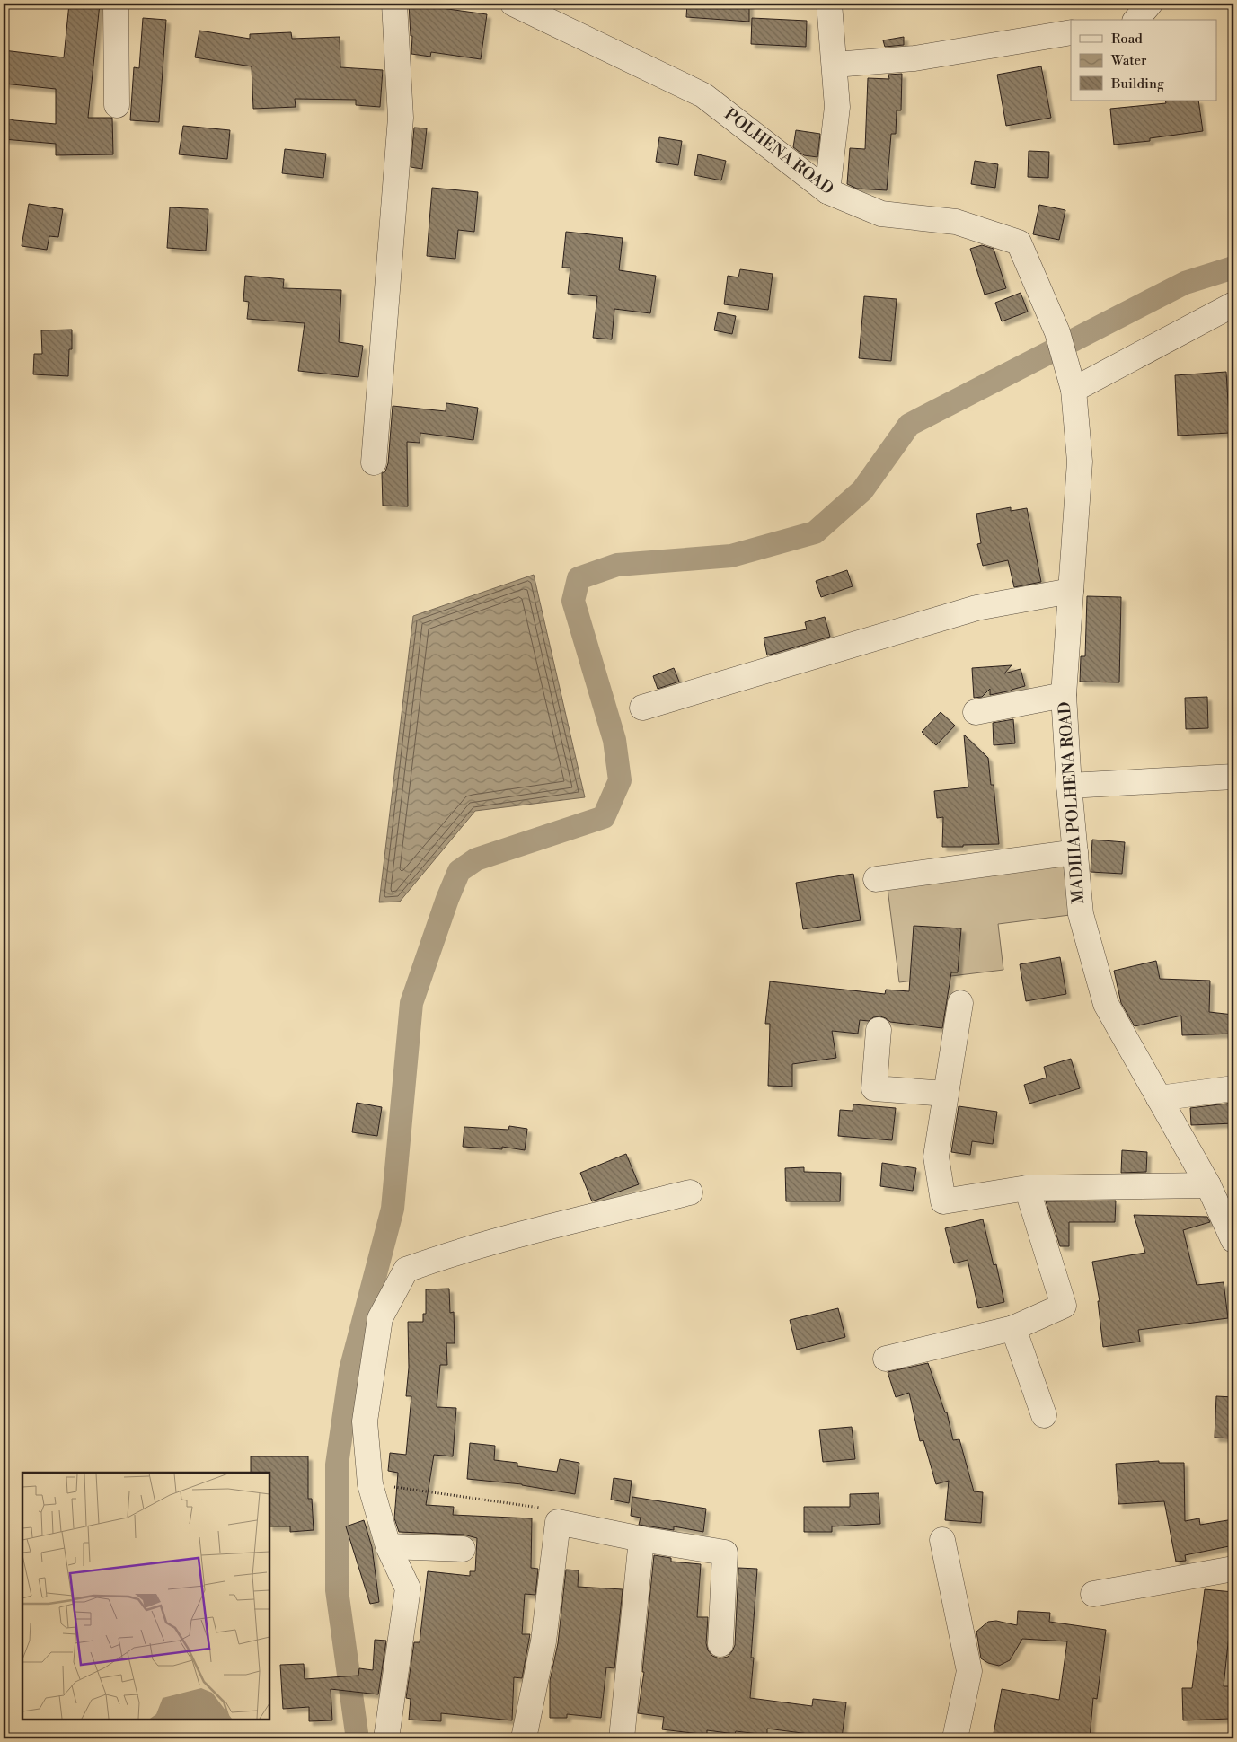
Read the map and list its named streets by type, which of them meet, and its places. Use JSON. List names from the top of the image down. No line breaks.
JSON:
{"streets":{"street":["POLHENA ROAD","MADIHA POLHENA ROAD"]},"crossings":[["POLHENA ROAD","MADIHA POLHENA ROAD"]],"legend":["Road","Water","Building"]}
